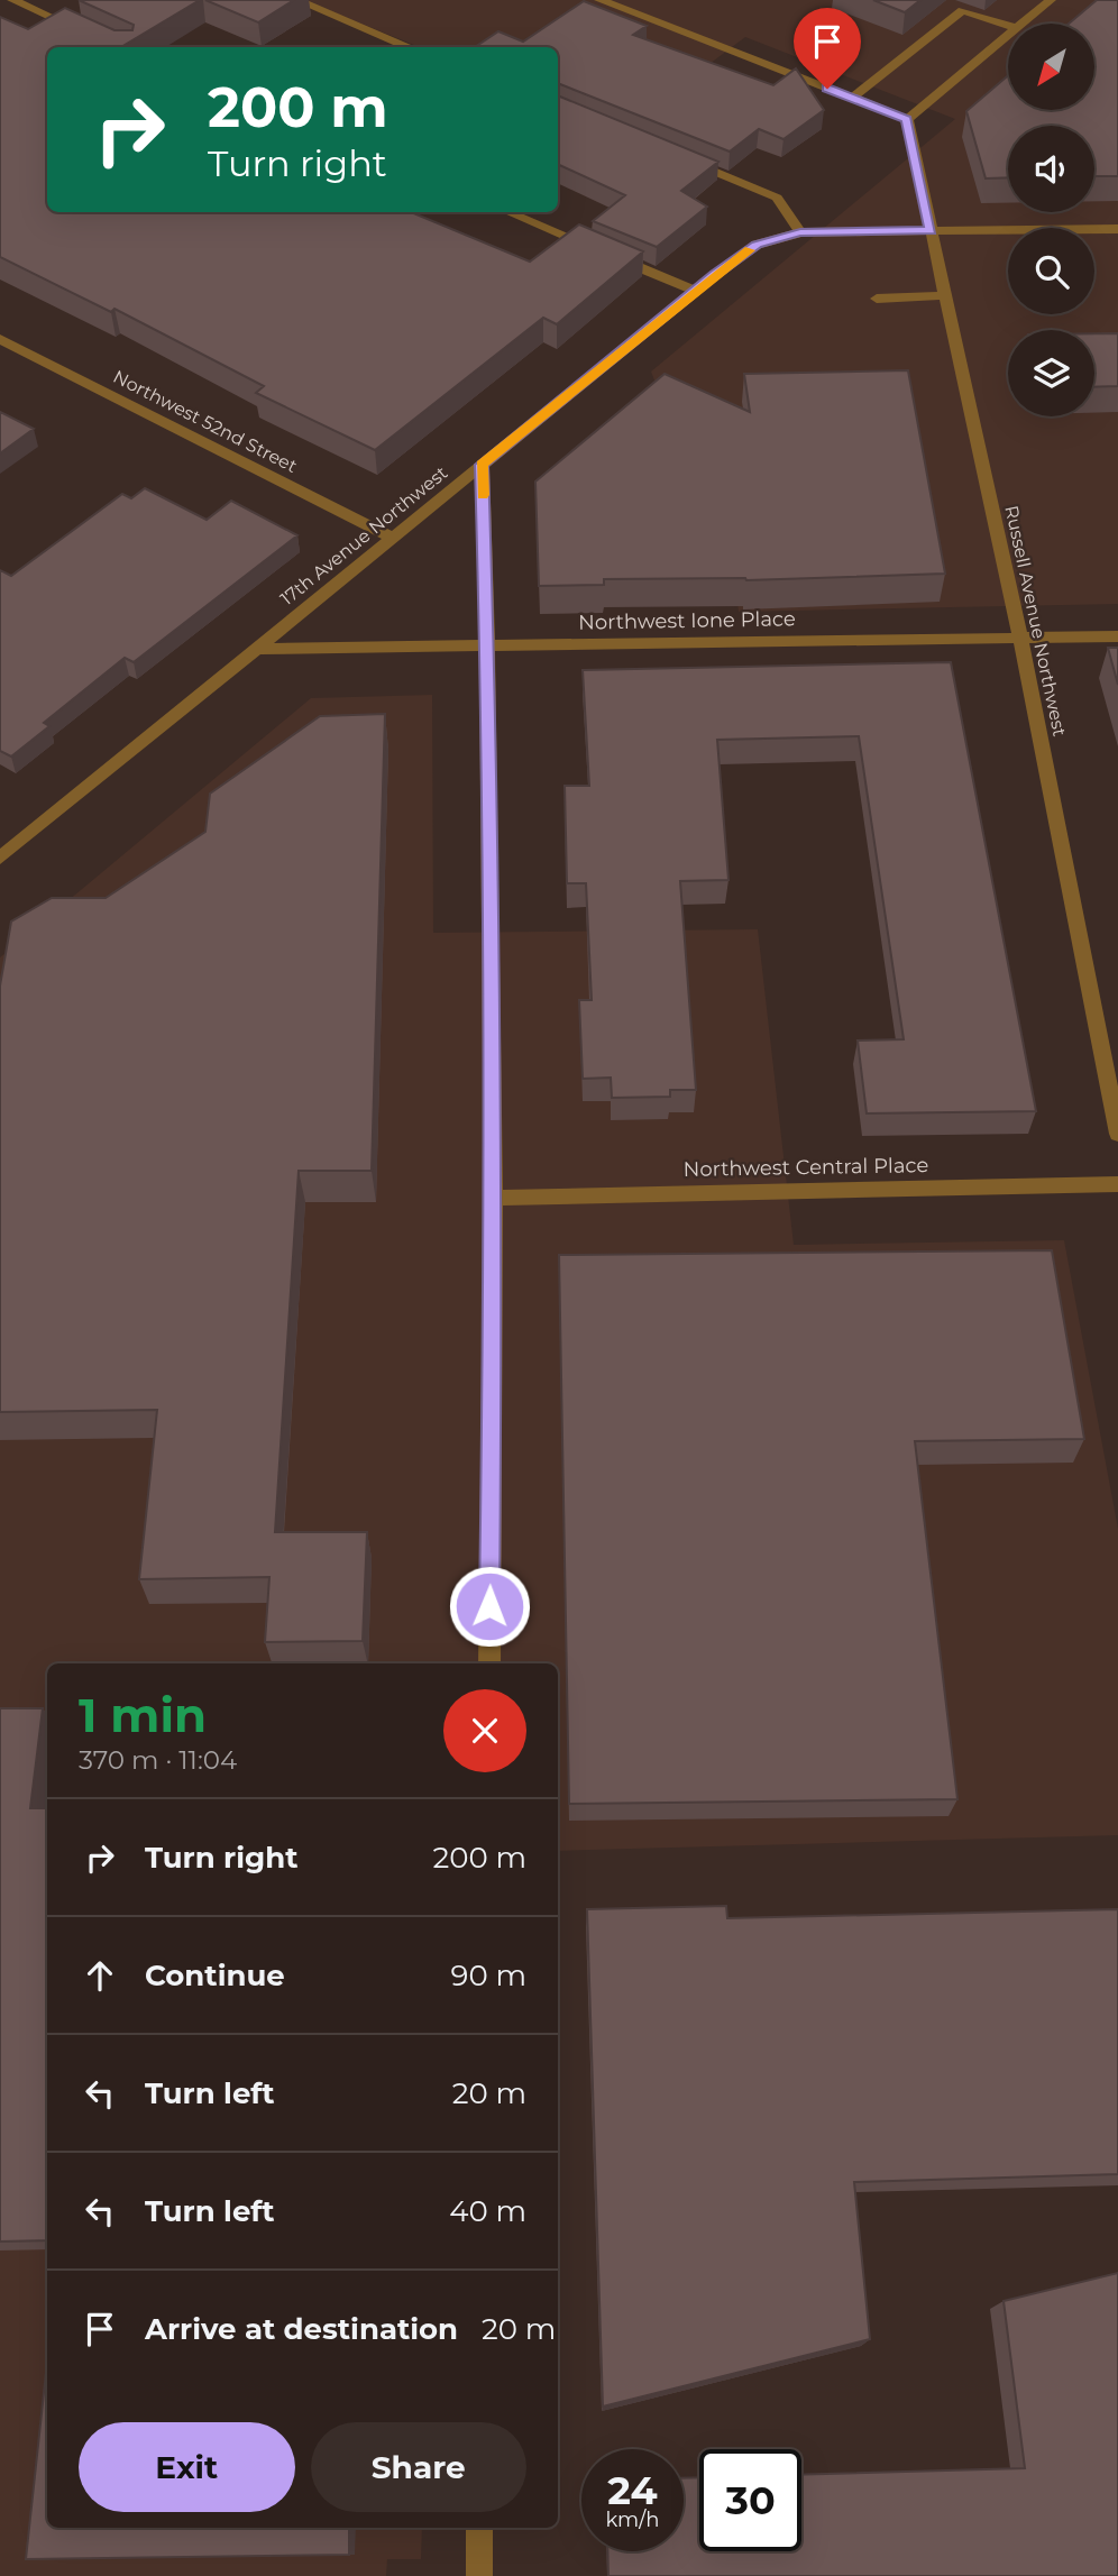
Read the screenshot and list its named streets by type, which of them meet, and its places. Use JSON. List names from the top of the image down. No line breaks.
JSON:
{"streets":{"street":["Northwest 52nd Street","17th Avenue Northwest","Northwest Ione Place","Russell Avenue Northwest","Northwest Central Place"]},"crossings":[["Northwest 52nd Street","17th Avenue Northwest"],["17th Avenue Northwest","Northwest Ione Place"],["17th Avenue Northwest","Russell Avenue Northwest"],["Northwest Ione Place","Russell Avenue Northwest"]],"north":"bottom left","page":{"turn":["200 m","Turn right"],"heading":["1 min","370 m · 11:04"],"list":[{"name":"Turn right","value":"200 m"},{"name":"Continue","value":"90 m"},{"name":"Turn left","value":"20 m"},{"name":"Turn left","value":"40 m"},{"name":"Arrive at destination","value":"20 m"}],"buttons":["Exit","Share"],"speed":"24 km/h","limit":"30"}}
